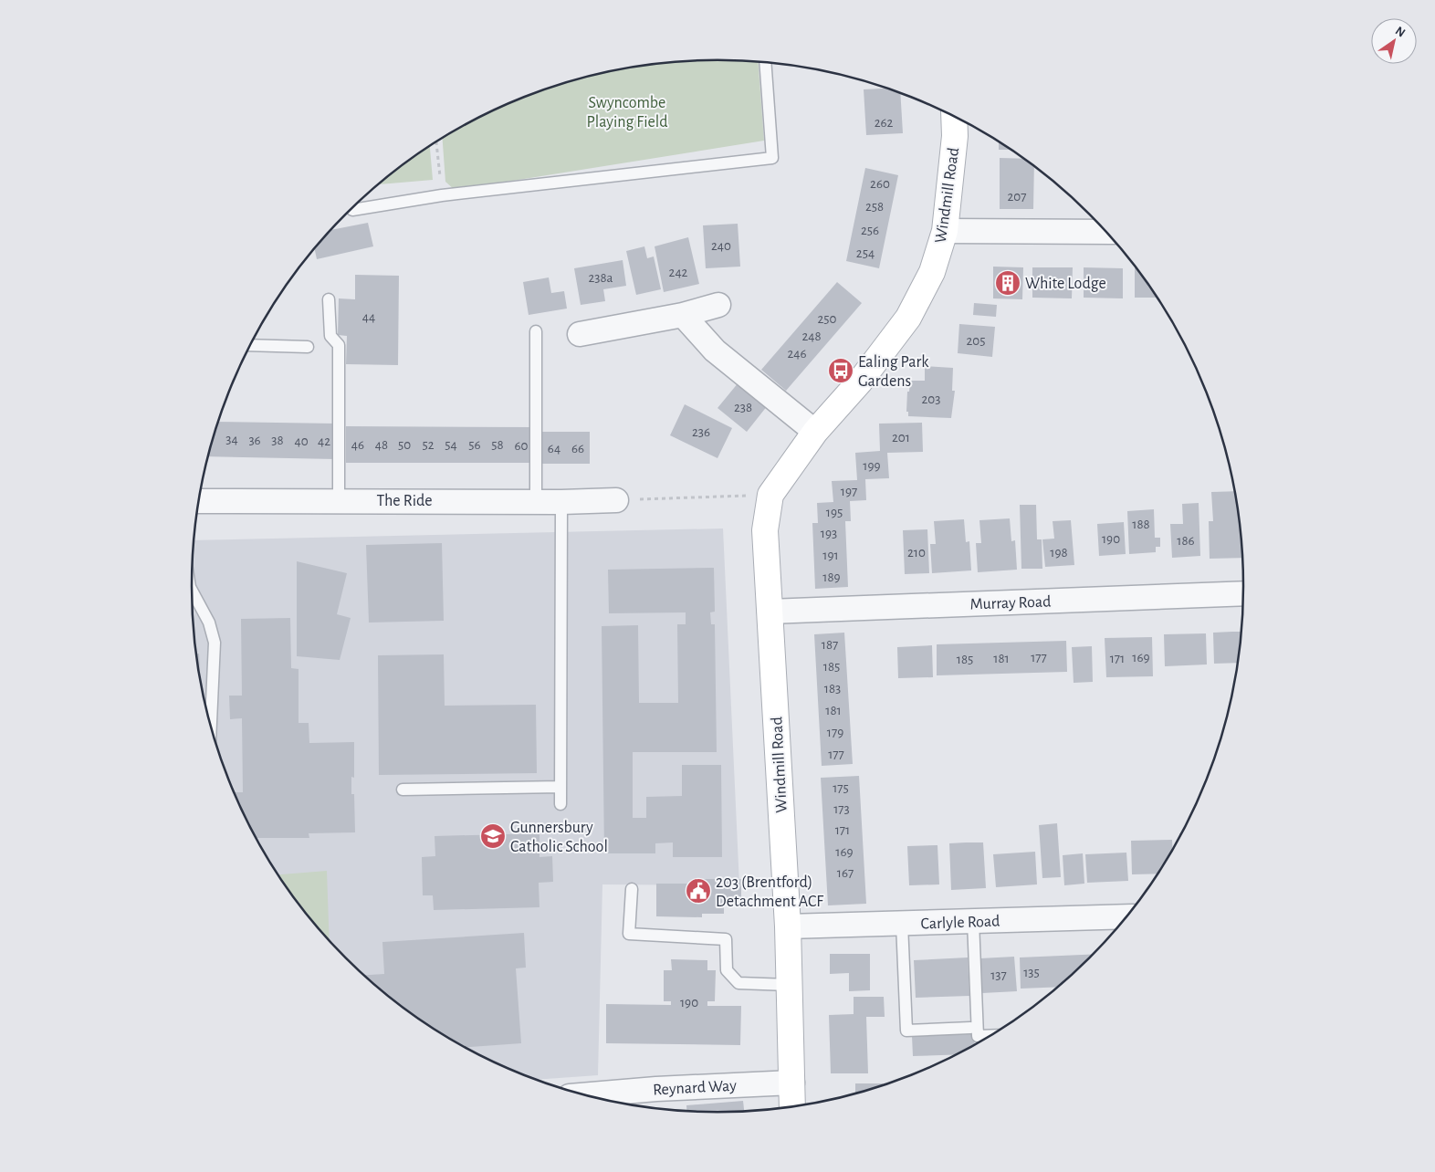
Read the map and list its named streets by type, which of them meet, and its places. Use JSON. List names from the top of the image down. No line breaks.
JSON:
{"streets":{"main road":["Windmill Road"],"street":["The Ride","Murray Road","Carlyle Road","Reynard Way"]},"crossings":[["Windmill Road","Murray Road"],["Windmill Road","Carlyle Road"],["Windmill Road","Reynard Way"]],"parks":["Swyncombe Playing Field"],"places":{"building":["White Lodge"],"bus stop":["Ealing Park Gardens"],"school or university":["Gunnersbury Catholic School"],"public building":["203 (Brentford) Detachment ACF"]},"house_numbers":["262","260","207","258","256","240","254","242","238a","44","250","248","205","246","203","238","236","201","34","36","38","40","42","46","48","50","52","54","56","58","60","64","66","199","197","195","188","193","190","186","210","198","191","189","187","177","169","181","171","185","185","183","181","179","177","175","173","171","169","167","135","137","190"],"north":"top right"}
